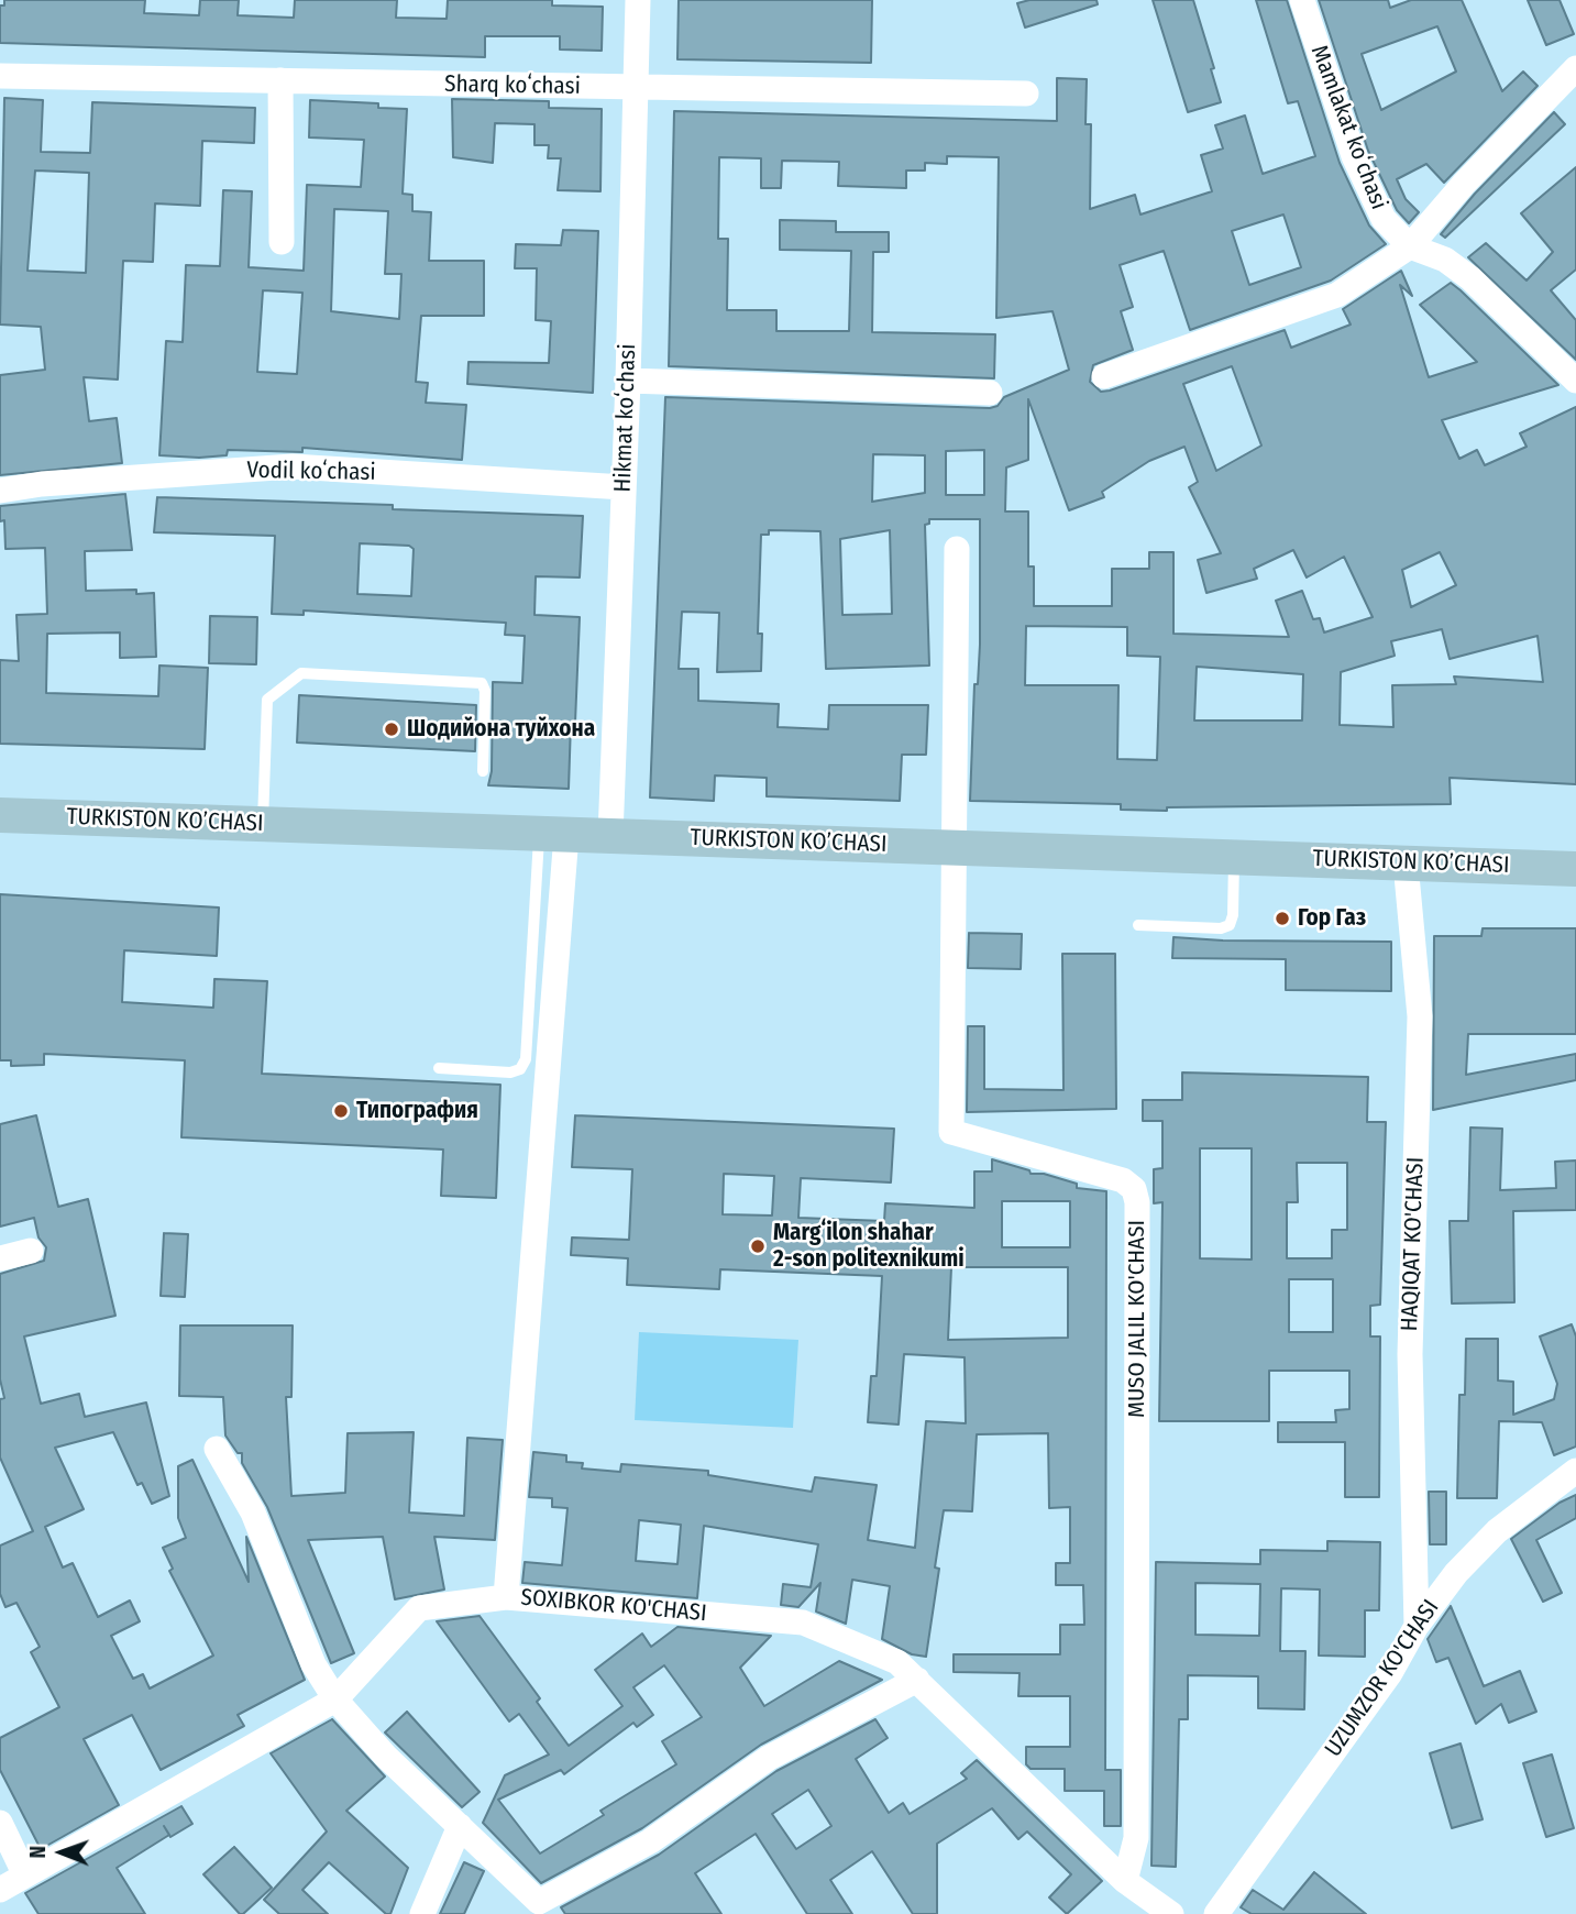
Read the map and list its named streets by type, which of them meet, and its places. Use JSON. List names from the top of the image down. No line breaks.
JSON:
{"streets":{"main road":["TURKISTON KO’CHASI"],"street":["Sharq koʻchasi","Mamlakat koʻchasi","Hikmat koʻchasi","Vodil koʻchasi","HAQIQAT KO'CHASI","MUSO JALIL KO'CHASI","SOXIBKOR KO'CHASI","UZUMZOR KO'CHASI"]},"crossings":[["Sharq koʻchasi","Hikmat koʻchasi"],["Hikmat koʻchasi","Vodil koʻchasi"],["Hikmat koʻchasi","TURKISTON KO’CHASI"],["TURKISTON KO’CHASI","HAQIQAT KO'CHASI"],["TURKISTON KO’CHASI","MUSO JALIL KO'CHASI"],["HAQIQAT KO'CHASI","UZUMZOR KO'CHASI"],["MUSO JALIL KO'CHASI","SOXIBKOR KO'CHASI"]],"places":["Шодийона туйхона","Гор Газ","Типография","Margʻilon shahar 2-son politexnikumi"],"north":"left"}
